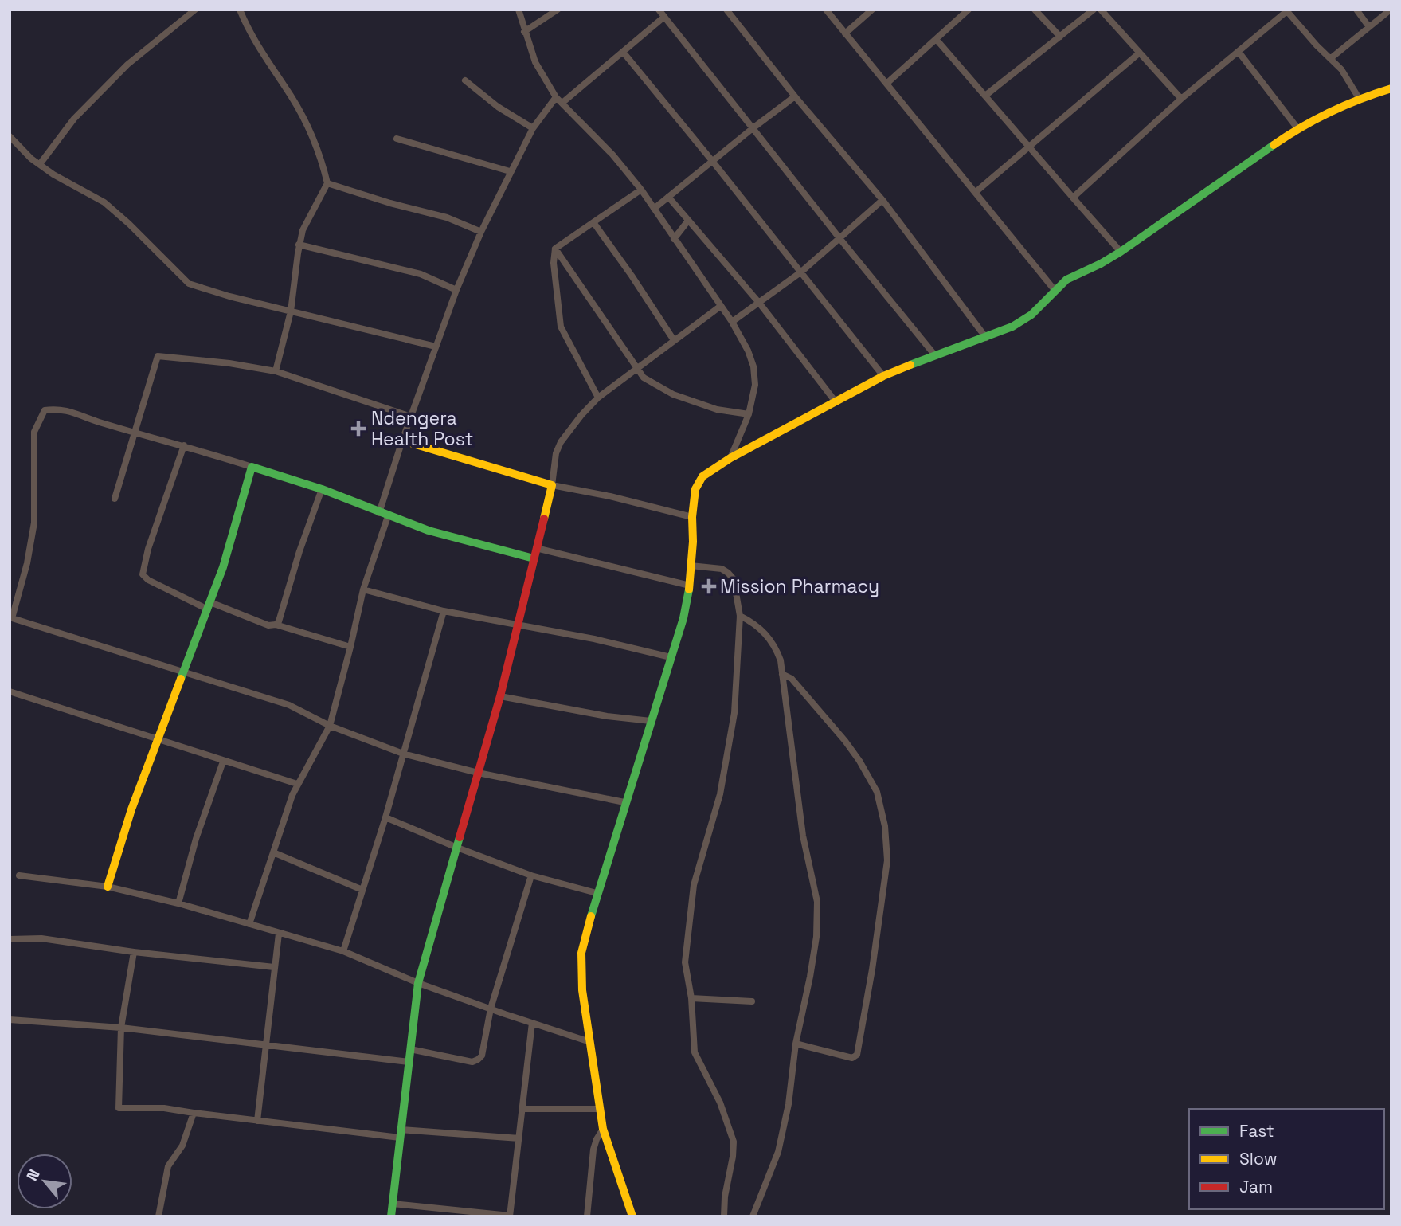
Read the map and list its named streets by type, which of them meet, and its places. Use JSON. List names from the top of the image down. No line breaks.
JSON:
{"places":{"health":["Ndengera Health Post","Mission Pharmacy"]},"legend":["Fast","Slow","Jam"],"north":"top left"}
